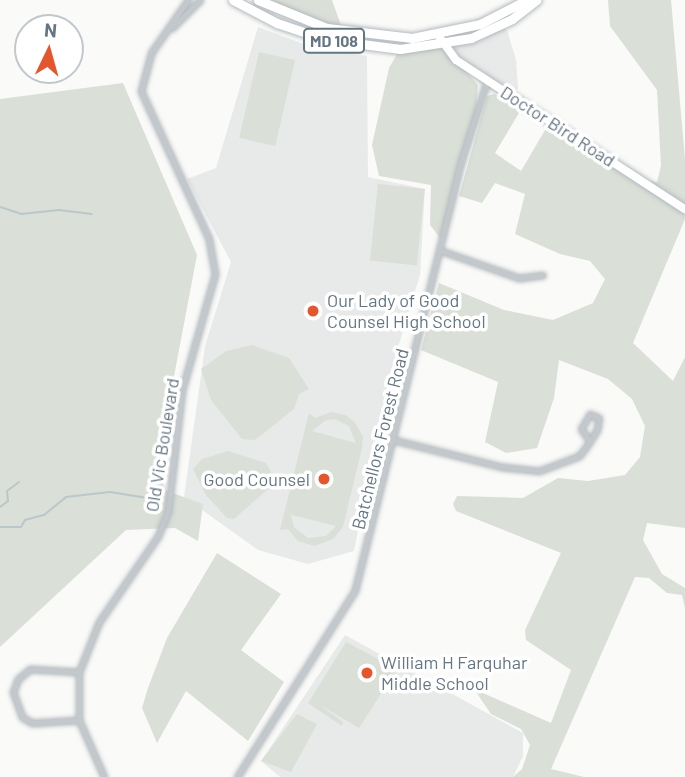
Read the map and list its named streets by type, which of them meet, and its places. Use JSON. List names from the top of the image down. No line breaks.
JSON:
{"streets":{"main road":["MD 108","Doctor Bird Road"],"street":["Batchellors Forest Road","Old Vic Boulevard"]},"crossings":[["MD 108","Doctor Bird Road"],["Doctor Bird Road","Batchellors Forest Road"]],"places":["Our Lady of Good Counsel High School","Good Counsel","William H Farquhar Middle School"],"north":"top"}
